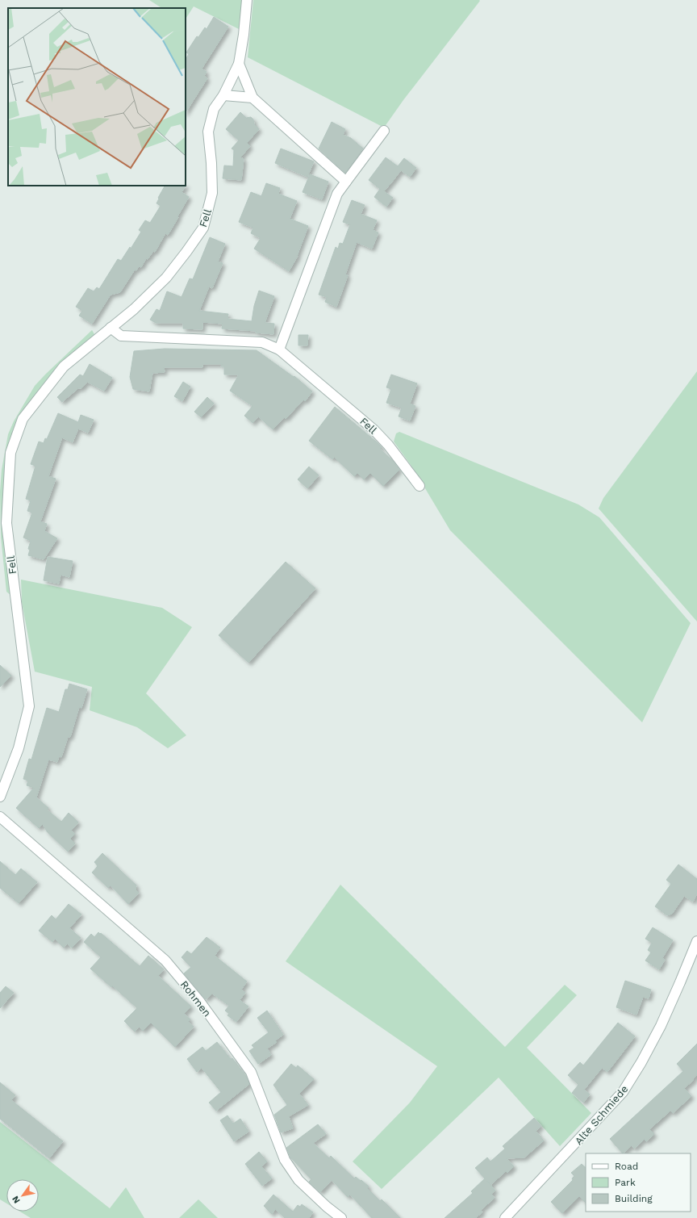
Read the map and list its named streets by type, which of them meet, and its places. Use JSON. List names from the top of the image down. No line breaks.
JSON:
{"streets":{"street":["Fell","Rohmen","Alte Schmiede"]},"legend":["Road","Park","Building"],"north":"bottom left"}
